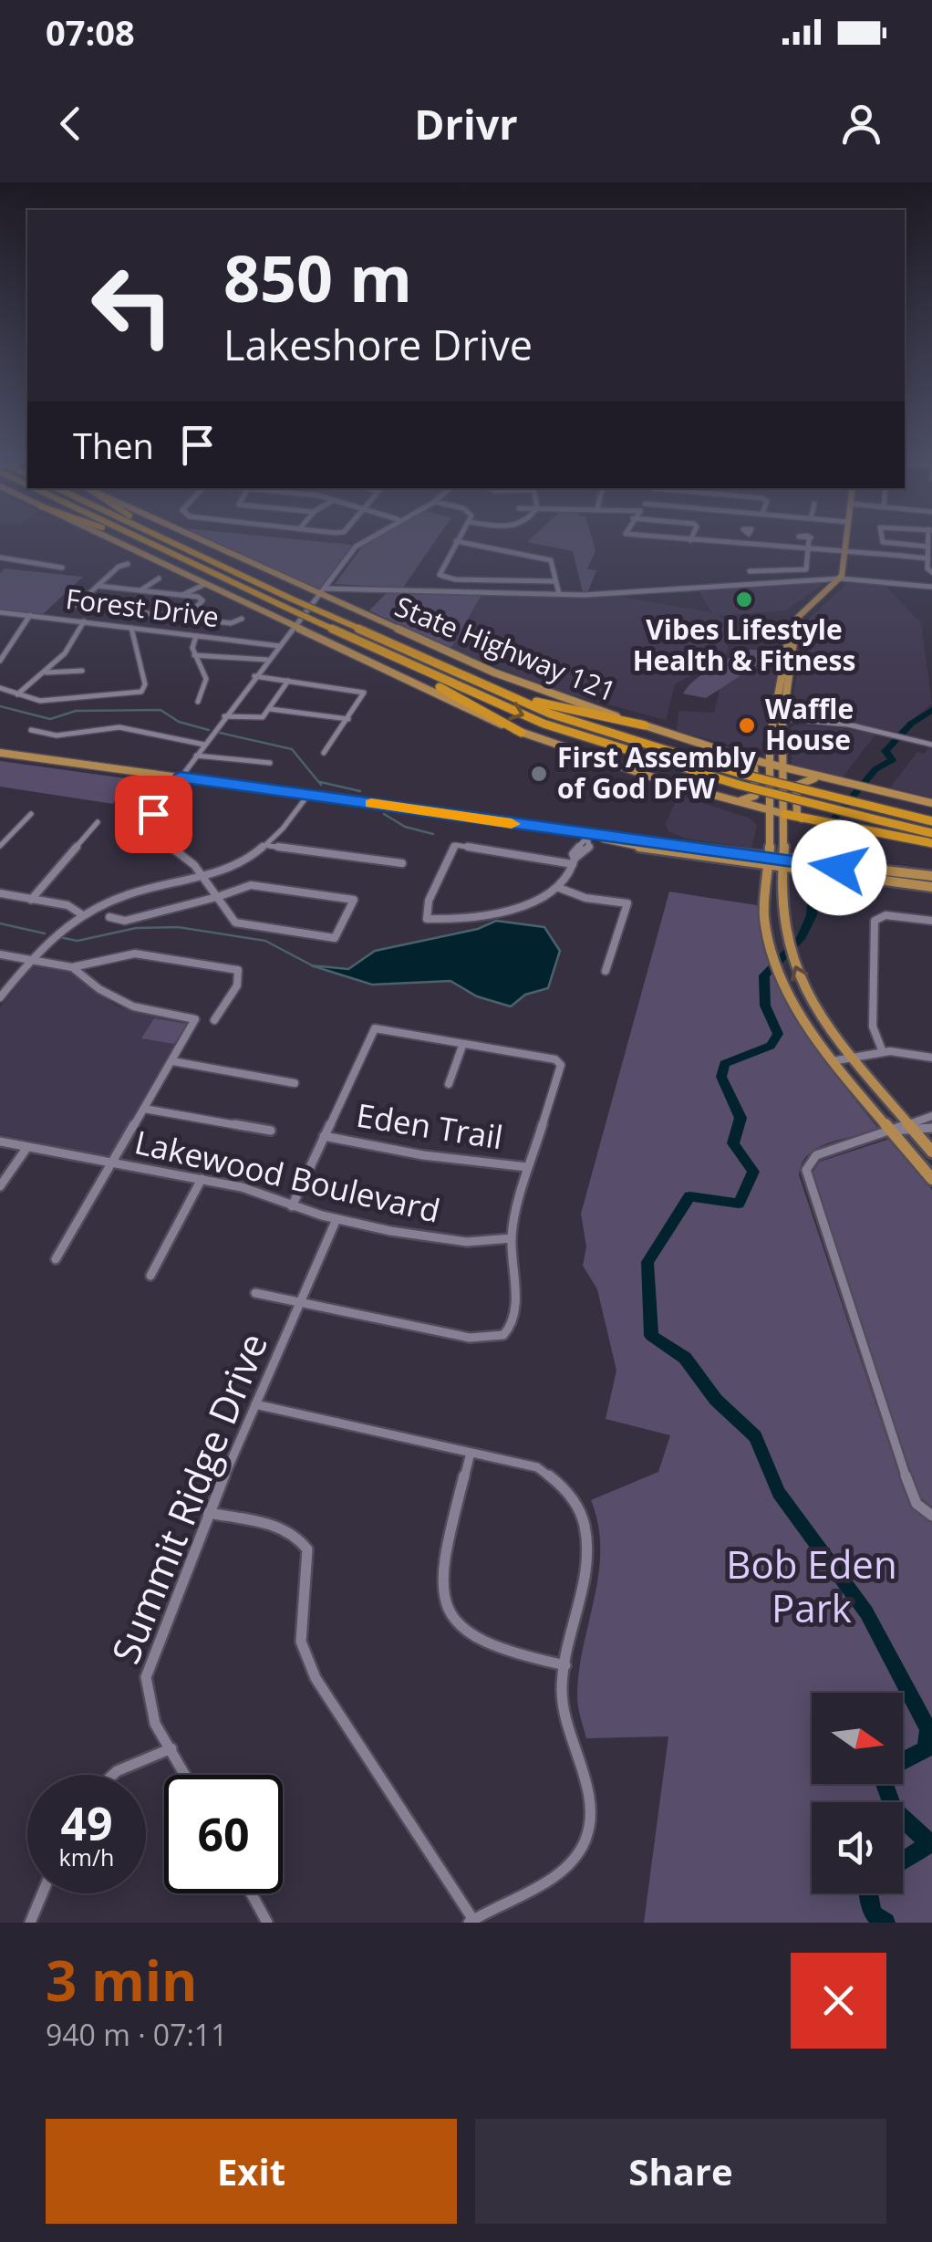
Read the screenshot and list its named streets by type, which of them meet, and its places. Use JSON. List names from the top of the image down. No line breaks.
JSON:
{"streets":{"main road":["State Highway 121"],"street":["Forest Drive","Eden Trail","Lakewood Boulevard","Summit Ridge Drive"]},"crossings":[["Lakewood Boulevard","Summit Ridge Drive"]],"parks":["Bob Eden Park"],"places":["Vibes Lifestyle Health & Fitness","Waffle House","First Assembly of God DFW"],"north":"right","page":{"status":"07:08","header":"Drivr","turn":["850 m","Lakeshore Drive"],"then":"Then","speed":"49 km/h","limit":"60","heading":["3 min","940 m · 07:11"],"buttons":["Exit","Share"]}}
